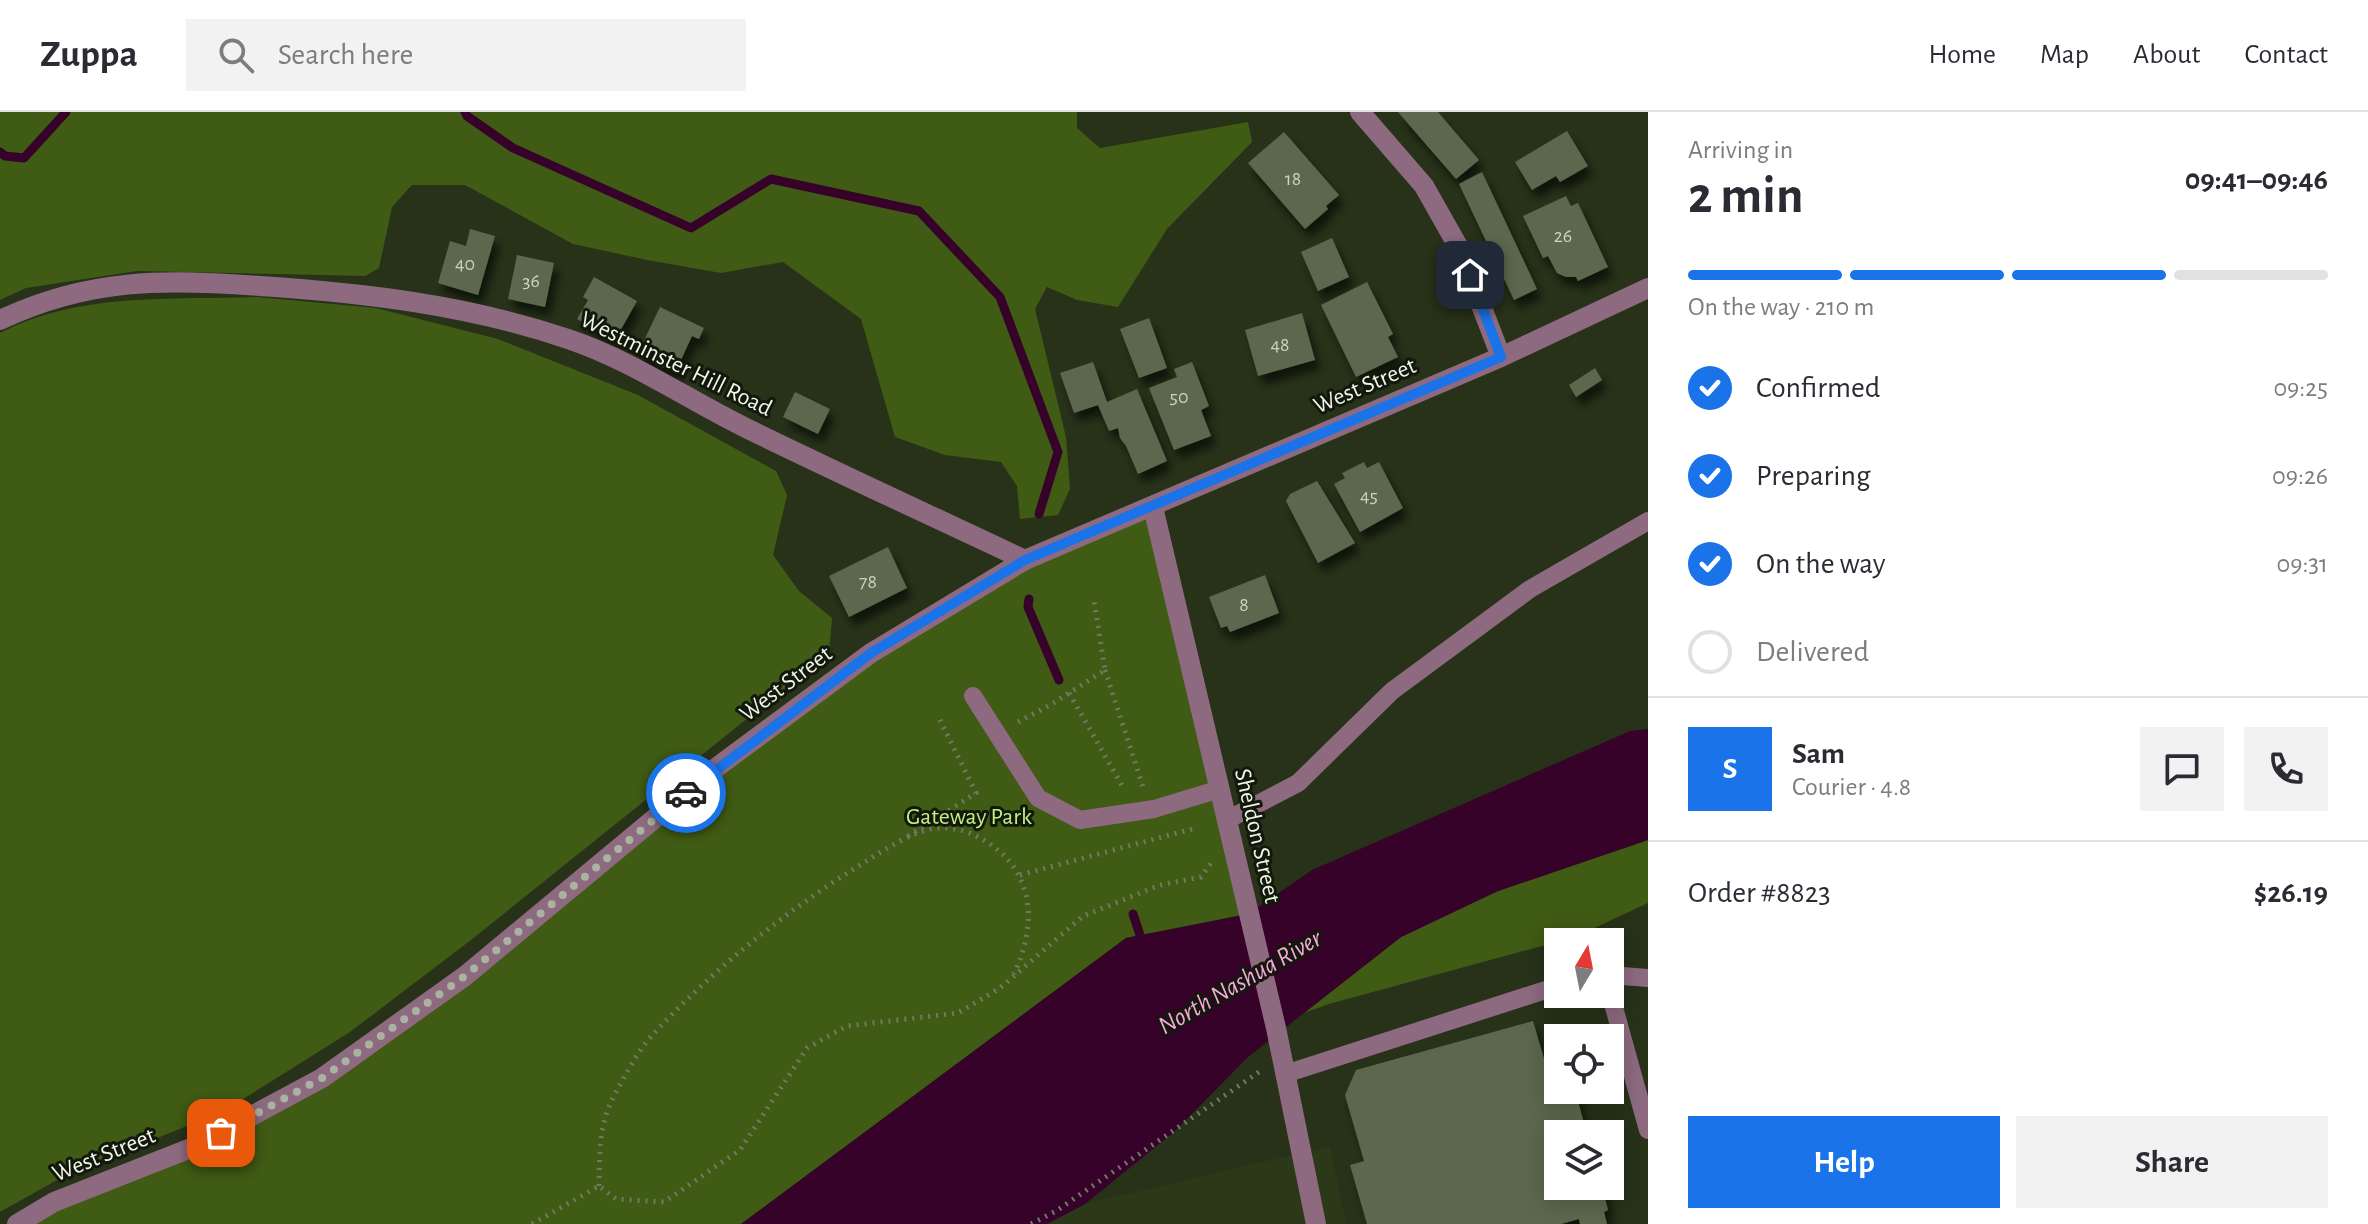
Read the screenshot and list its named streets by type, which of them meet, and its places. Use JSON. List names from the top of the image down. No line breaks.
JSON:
{"streets":{"street":["Westminster Hill Road","West Street","Sheldon Street"]},"crossings":[["Westminster Hill Road","West Street"],["West Street","Sheldon Street"]],"water":["North Nashua River"],"parks":["Gateway Park"],"house_numbers":["18","26","40","36","48","50","45","78","8"],"north":"top","page":{"header":"Zuppa","search":"Search here","nav":["Home","Map","About","Contact"],"heading":["2 min","Arriving in","09:41–09:46"],"panel":["Sam","Courier · 4.8","Order #8823","$26.19"],"bar":"On the way · 210 m","list":[["Confirmed","09:25"],["Preparing","09:26"],["On the way","09:31"],"Delivered"],"round":"S","buttons":["Help","Share"]}}
